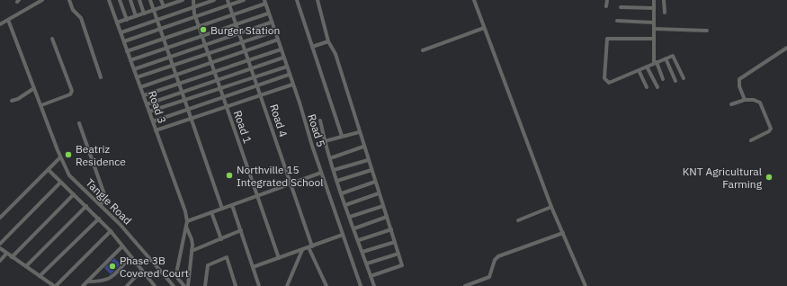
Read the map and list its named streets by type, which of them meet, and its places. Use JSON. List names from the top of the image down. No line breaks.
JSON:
{"streets":{"street":["Road 3","Road 4","Road 1","Road 5","Tangle Road"]},"places":["Burger Station","Beatriz Residence","Northville 15 Integrated School","KNT Agricultural Farming","Phase 3B Covered Court"]}
